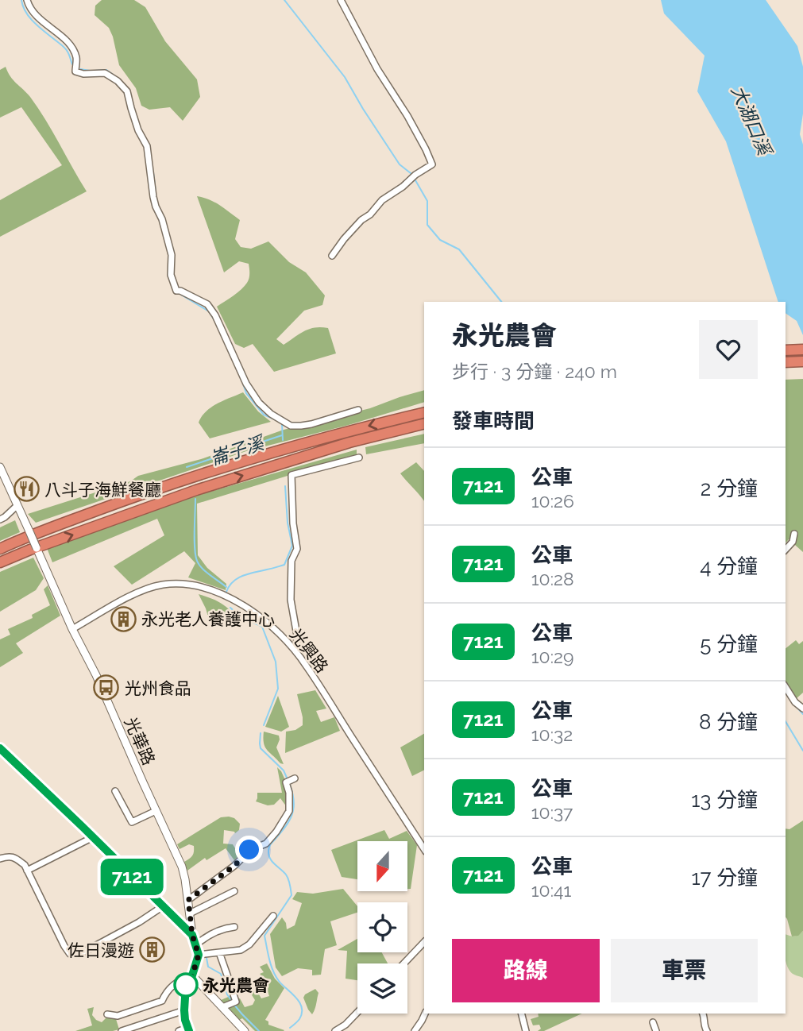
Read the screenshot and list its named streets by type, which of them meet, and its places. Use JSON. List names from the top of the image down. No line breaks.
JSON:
{"streets":{"street":["光興路","光華路"]},"crossings":[["光興路","光華路"]],"water":["大湖口溪","崙子溪"],"places":{"restaurant":["八斗子海鮮餐廳"],"building":["永光老人養護中心","佐日漫遊"],"bus stop":["光州食品"],"other":["永光農會"]},"lines":["bus line 7121"],"north":"bottom","page":{"on_map":"7121","heading":[["永光農會","步行 · 3 分鐘 · 240 m"],"發車時間"],"list":[{"mark":"7121","name":"公車","note":"10:26","value":"2 分鐘"},{"mark":"7121","name":"公車","note":"10:28","value":"4 分鐘"},{"mark":"7121","name":"公車","note":"10:29","value":"5 分鐘"},{"mark":"7121","name":"公車","note":"10:32","value":"8 分鐘"},{"mark":"7121","name":"公車","note":"10:37","value":"13 分鐘"},{"mark":"7121","name":"公車","note":"10:41","value":"17 分鐘"}],"buttons":["路線","車票"]}}
